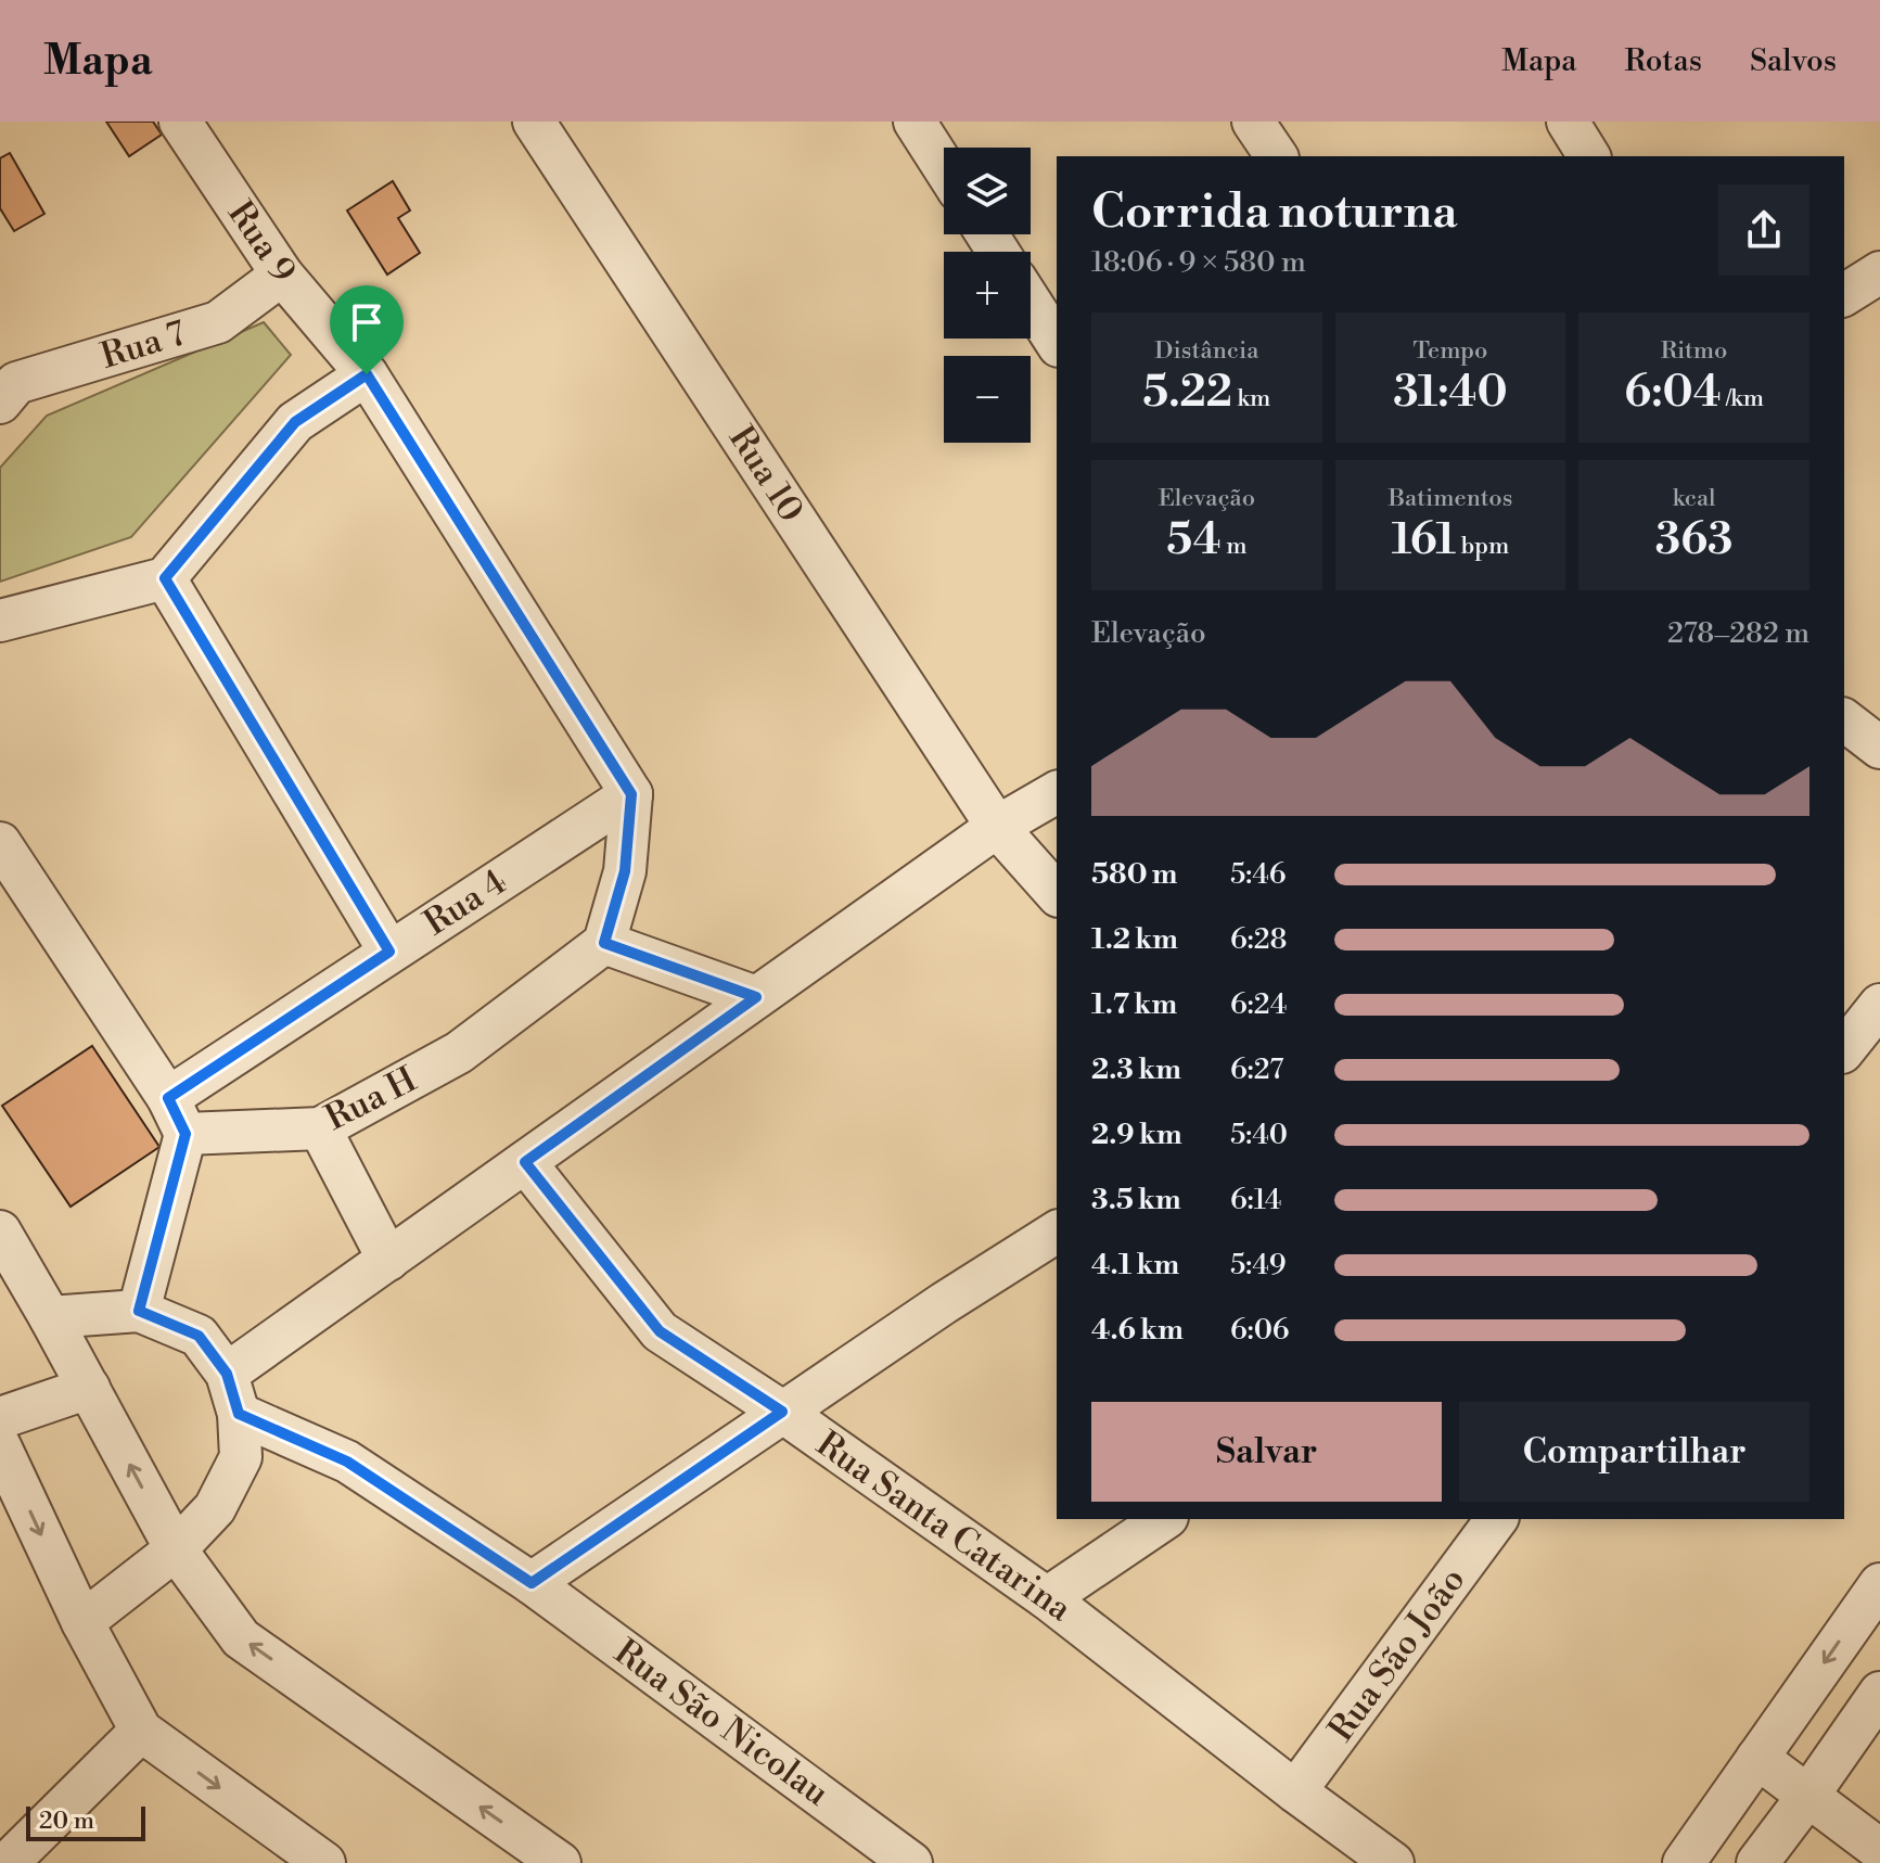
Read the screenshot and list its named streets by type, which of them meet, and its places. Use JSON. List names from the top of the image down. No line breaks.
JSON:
{"streets":{"street":["Rua 9","Rua 7","Rua 10","Rua 4","Rua H","Rua Santa Catarina","Rua São João","Rua São Nicolau"]},"crossings":[["Rua 9","Rua 7"],["Rua 9","Rua 4"],["Rua Santa Catarina","Rua São João"]],"scale_bar":"20 m","page":{"header":"Mapa","nav":["Mapa","Rotas","Salvos"],"map_buttons":["+","−"],"heading":["Corrida noturna","18:06 · 9 × 580 m"],"stats":[["Distância","5.22 km"],["Tempo","31:40"],["Ritmo","6:04 /km"],["Elevação","54 m"],["Batimentos","161 bpm"],["kcal","363"]],"chart":["Elevação","278–282 m"],"list":[{"name":"580 m","note":"5:46"},{"name":"1.2 km","note":"6:28"},{"name":"1.7 km","note":"6:24"},{"name":"2.3 km","note":"6:27"},{"name":"2.9 km","note":"5:40"},{"name":"3.5 km","note":"6:14"},{"name":"4.1 km","note":"5:49"},{"name":"4.6 km","note":"6:06"}],"buttons":["Salvar","Compartilhar"],"scale":"20 m"}}
